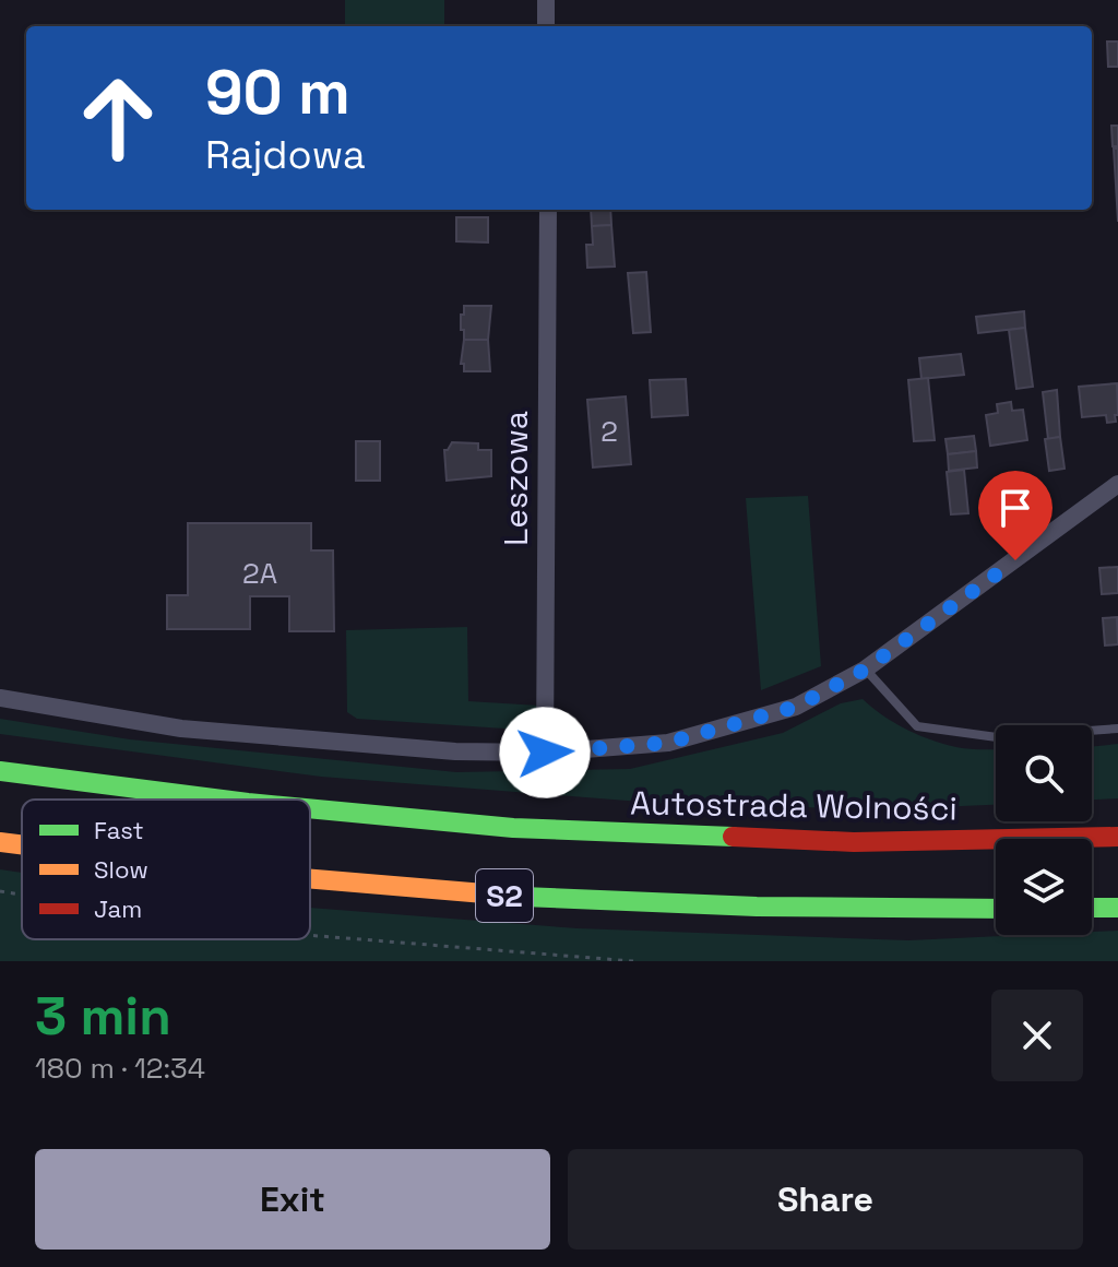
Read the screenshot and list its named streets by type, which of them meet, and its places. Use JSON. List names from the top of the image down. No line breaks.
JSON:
{"streets":{"highway":["Autostrada Wolności","S2"],"street":["Leszowa"]},"house_numbers":["2","2A"],"legend":["Fast","Slow","Jam"],"page":{"turn":["90 m","Rajdowa"],"heading":["3 min","180 m · 12:34"],"buttons":["Exit","Share"]}}
